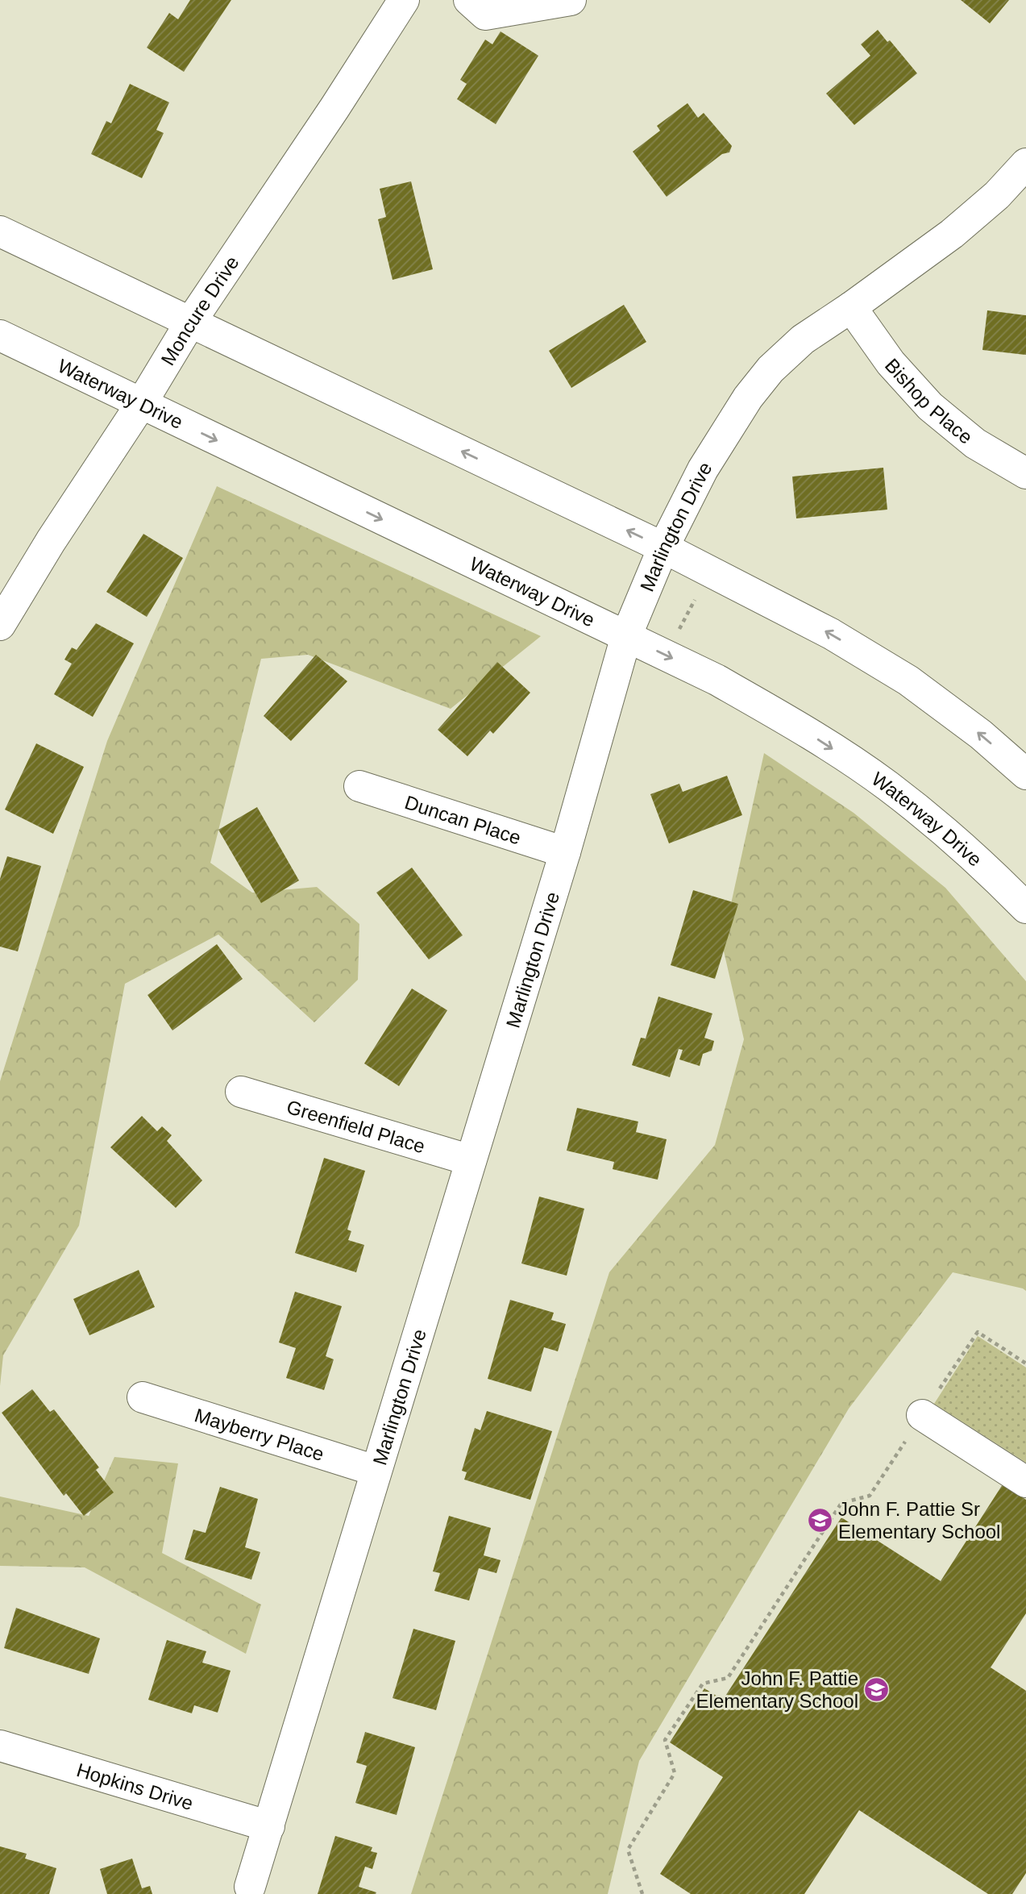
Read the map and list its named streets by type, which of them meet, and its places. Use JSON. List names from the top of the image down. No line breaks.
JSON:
{"streets":{"street":["Moncure Drive","Waterway Drive","Bishop Place","Marlington Drive","Duncan Place","Greenfield Place","Mayberry Place","Hopkins Drive"]},"crossings":[["Moncure Drive","Waterway Drive"],["Waterway Drive","Marlington Drive"],["Bishop Place","Marlington Drive"],["Marlington Drive","Duncan Place"],["Marlington Drive","Greenfield Place"],["Marlington Drive","Mayberry Place"],["Marlington Drive","Hopkins Drive"]],"places":{"school or university":["John F. Pattie Sr Elementary School","John F. Pattie Elementary School"]}}
